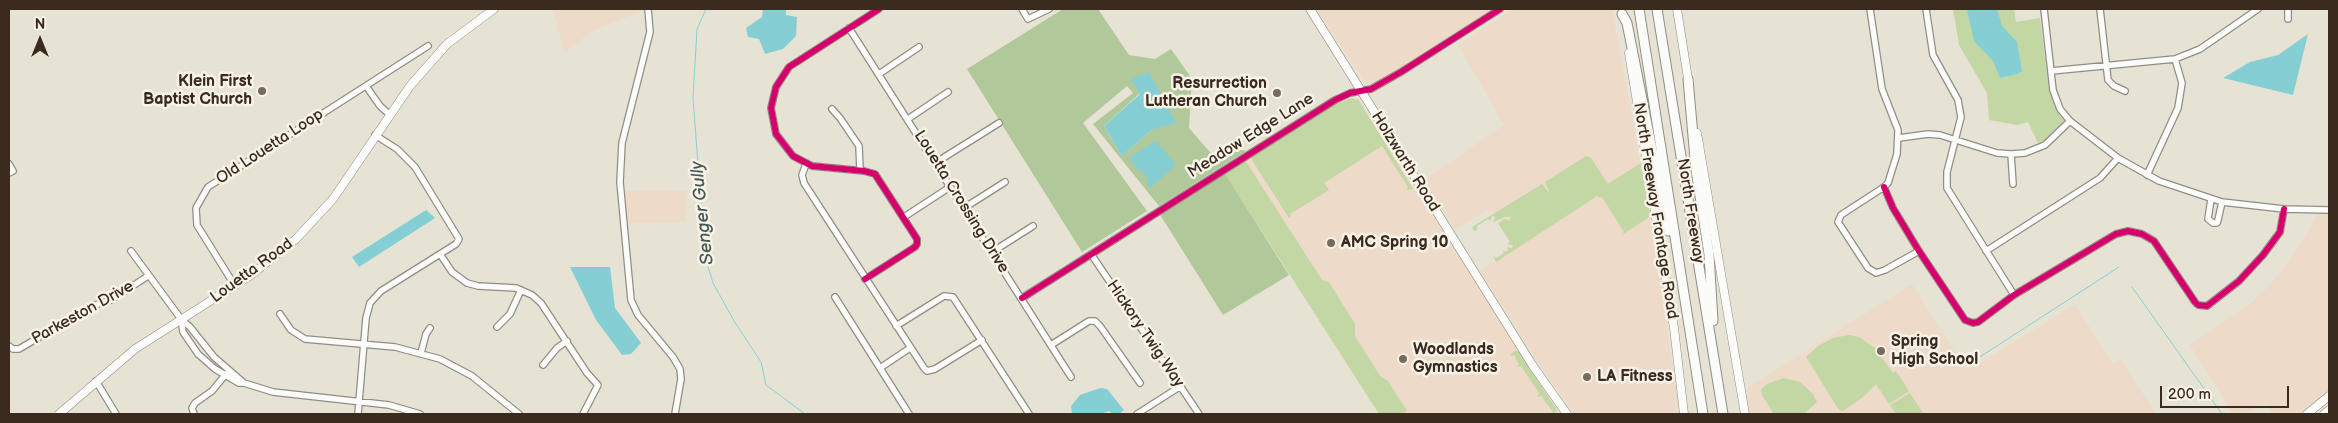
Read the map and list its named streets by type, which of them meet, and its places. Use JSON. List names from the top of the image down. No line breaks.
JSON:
{"streets":{"highway":["North Freeway"],"main road":["Holzwarth Road","North Freeway Frontage Road","Louetta Road"],"street":["Meadow Edge Lane","Old Louetta Loop","Louetta Crossing Drive","Parkeston Drive","Hickory Twig Way"]},"crossings":[["Meadow Edge Lane","Holzwarth Road"],["Meadow Edge Lane","Louetta Crossing Drive"],["Meadow Edge Lane","Hickory Twig Way"],["Old Louetta Loop","Louetta Road"]],"water":["Senger Gully"],"places":["Klein First Baptist Church","Resurrection Lutheran Church","AMC Spring 10","Spring High School","Woodlands Gymnastics","LA Fitness"],"scale_bar":"200 m","north":"top"}
